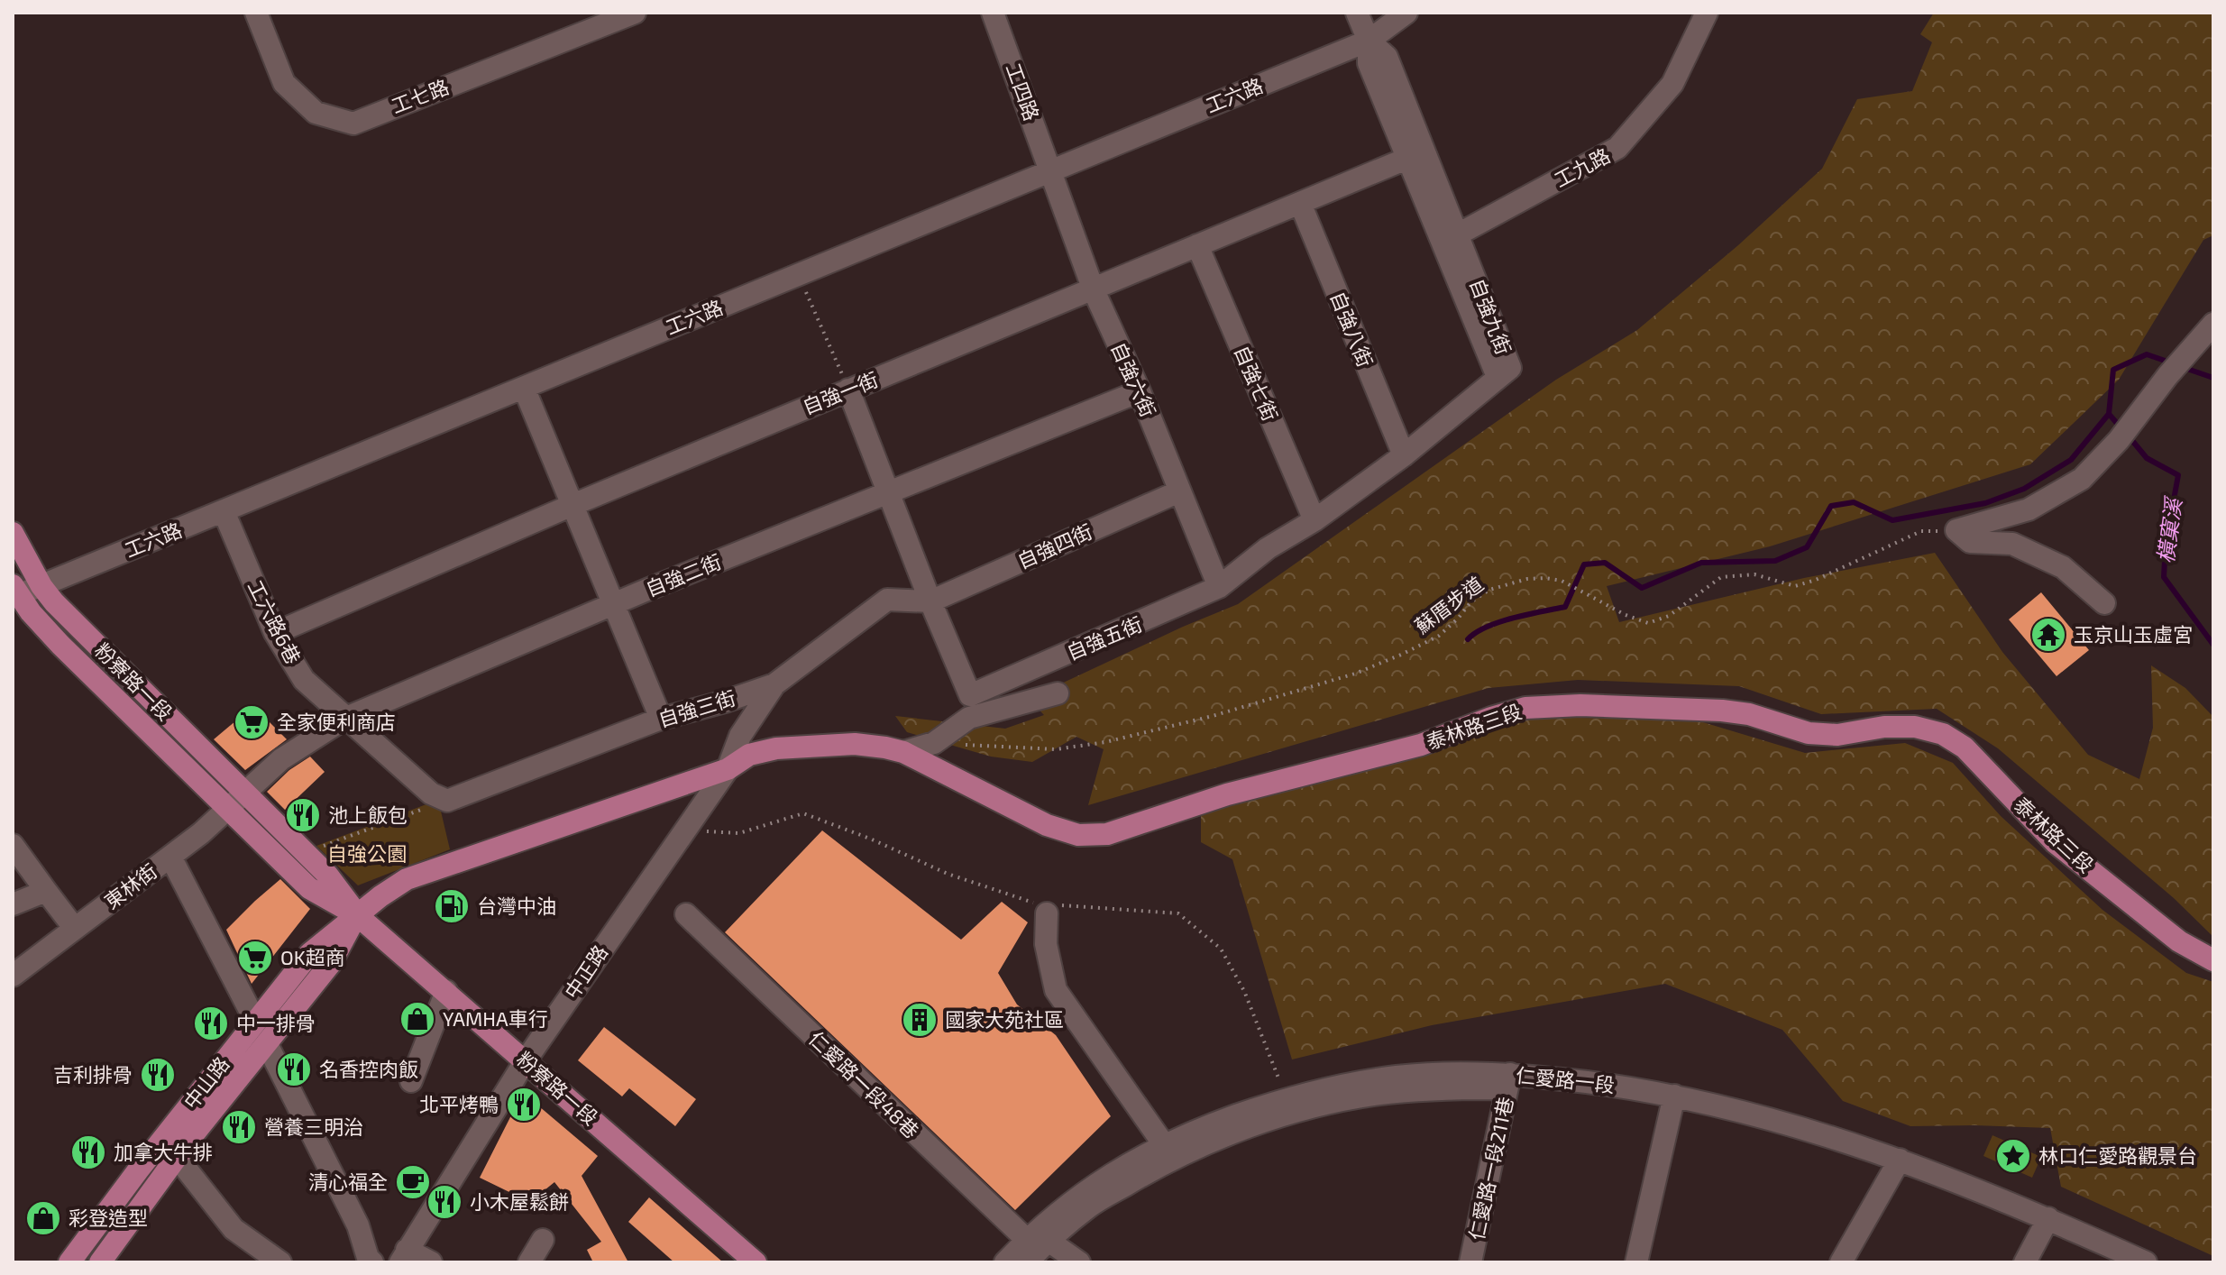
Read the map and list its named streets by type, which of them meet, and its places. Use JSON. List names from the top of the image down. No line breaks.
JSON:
{"streets":{"main road":["粉寮路一段","泰林路三段","中山路"],"street":["工四路","工六路","工七路","工九路","自強九街","自強八街","自強六街","自強七街","自強一街","自強四街","自強二街","工六路6巷","自強五街","自強三街","東林街","中正路","仁愛路一段","仁愛路一段48巷","仁愛路一段211巷"],"path":["蘇厝步道"]},"crossings":[["工四路","工六路"],["工四路","自強六街"],["工六路","自強九街"],["工六路","自強六街"],["工六路","工六路6巷"],["工六路","粉寮路一段"],["工九路","自強九街"],["自強九街","自強一街"],["自強九街","自強五街"],["自強八街","自強一街"],["自強八街","自強五街"],["自強六街","自強一街"],["自強六街","自強四街"],["自強六街","自強二街"],["自強六街","自強五街"],["自強七街","自強一街"],["自強七街","自強五街"],["自強一街","工六路6巷"],["自強一街","自強五街"],["自強四街","自強五街"],["自強四街","自強三街"],["自強二街","工六路6巷"],["自強二街","自強五街"],["自強二街","粉寮路一段"],["自強二街","東林街"],["工六路6巷","自強三街"],["自強五街","自強三街"],["粉寮路一段","東林街"],["粉寮路一段","中正路"],["粉寮路一段","中山路"],["自強三街","中正路"],["泰林路三段","中正路"],["泰林路三段","中山路"],["中正路","中山路"],["仁愛路一段","仁愛路一段48巷"],["仁愛路一段","仁愛路一段211巷"]],"water":["橫窠溪"],"parks":["自強公園"],"places":{"temple":["玉京山玉虛宮"],"supermarket":["全家便利商店","OK超商"],"restaurant":["池上飯包","中一排骨","名香控肉飯","吉利排骨","北平烤鴨","營養三明治","加拿大牛排","小木屋鬆餅"],"fuel station":["台灣中油"],"shop":["YAMHA車行","彩登造型"],"building":["國家大苑社區"],"place":["林口仁愛路觀景台"],"cafe":["清心福全"]}}
